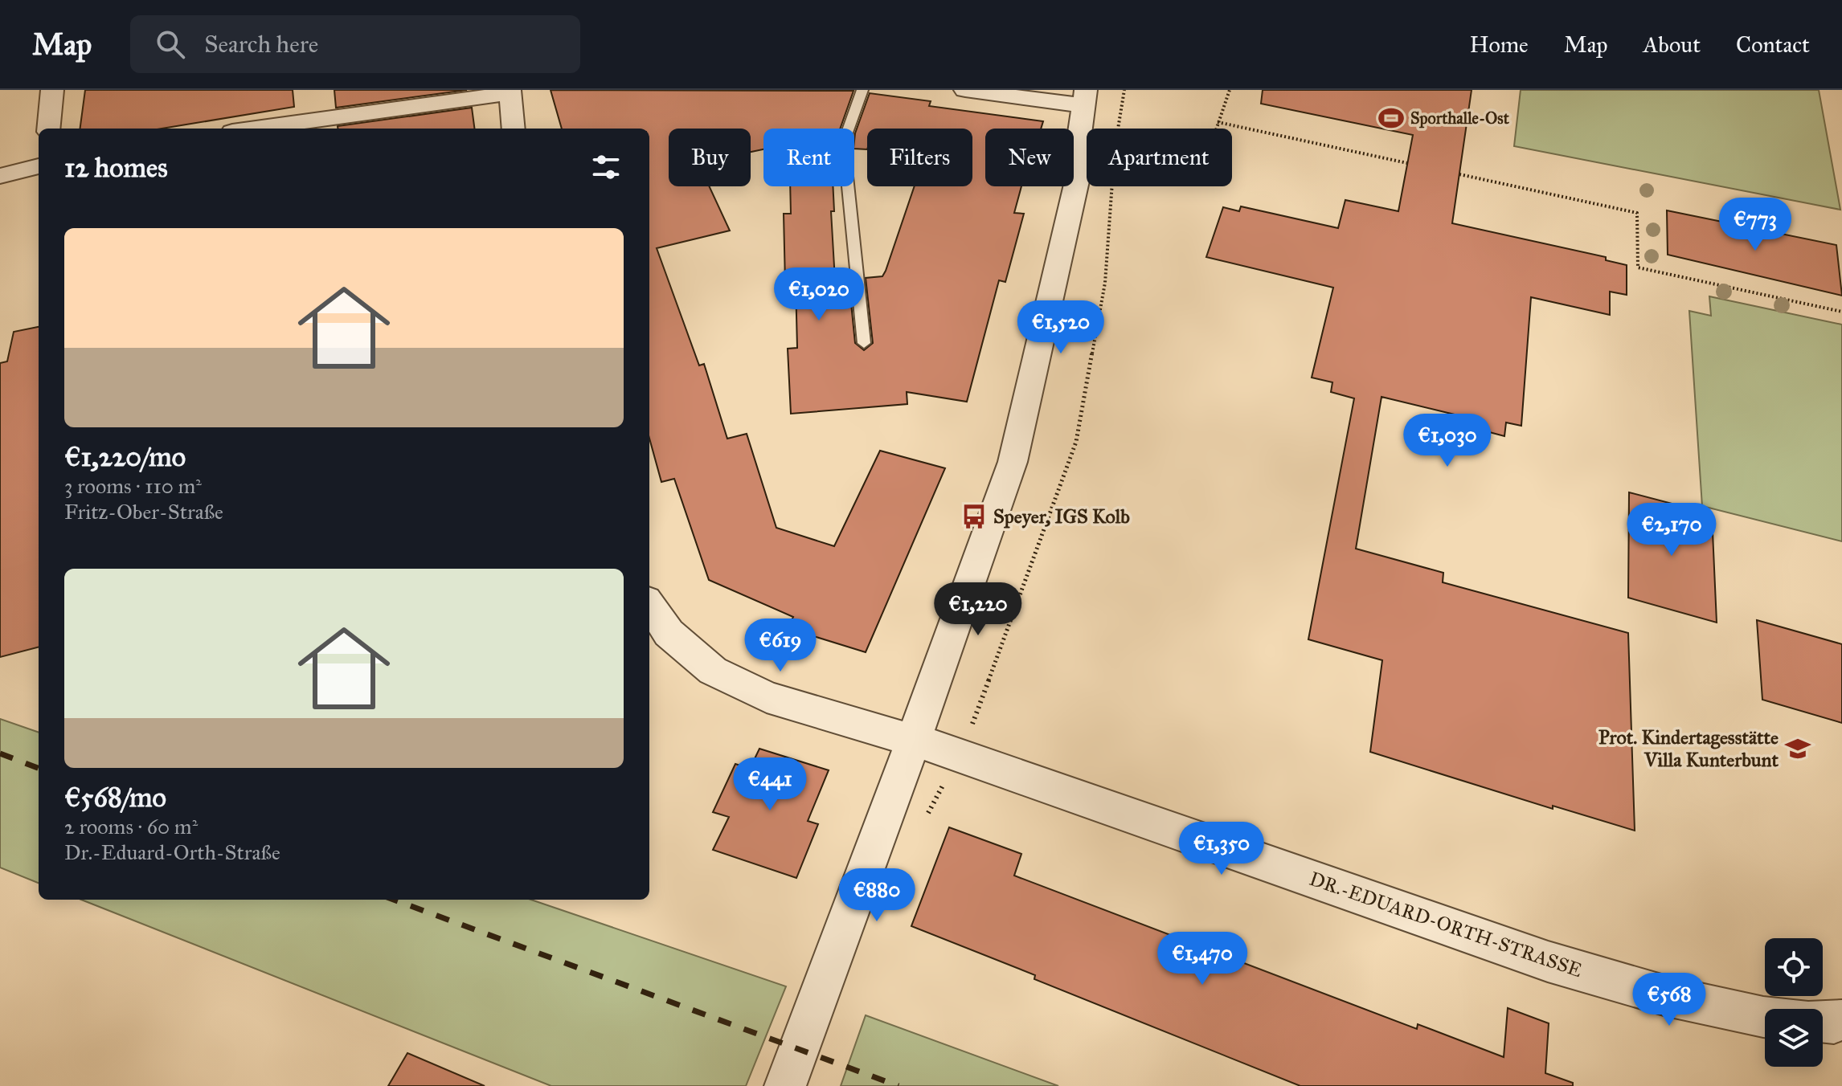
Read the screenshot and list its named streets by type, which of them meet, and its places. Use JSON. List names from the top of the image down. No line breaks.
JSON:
{"streets":{"street":["DR.-EDUARD-ORTH-STRASSE"]},"places":{"sports":["Sporthalle-Ost"],"bus stop":["Speyer, IGS Kolb"],"school or university":["Prot. Kindertagesstätte Villa Kunterbunt"]},"page":{"header":"Map","search":"Search here","nav":["Home","Map","About","Contact"],"chip":["Buy","Rent","Filters","New","Apartment"],"heading":"12 homes","price":["€773","€1,020","€1,520","€1,030","€2,170","€1,220","€619","€441","€1,350","€880","€1,470","€568"],"list":[{"name":"€1,220/mo","note":"3 rooms · 110 m² · Fritz-Ober-Straße"},{"name":"€568/mo","note":"2 rooms · 60 m² · Dr.-Eduard-Orth-Straße"}]}}
